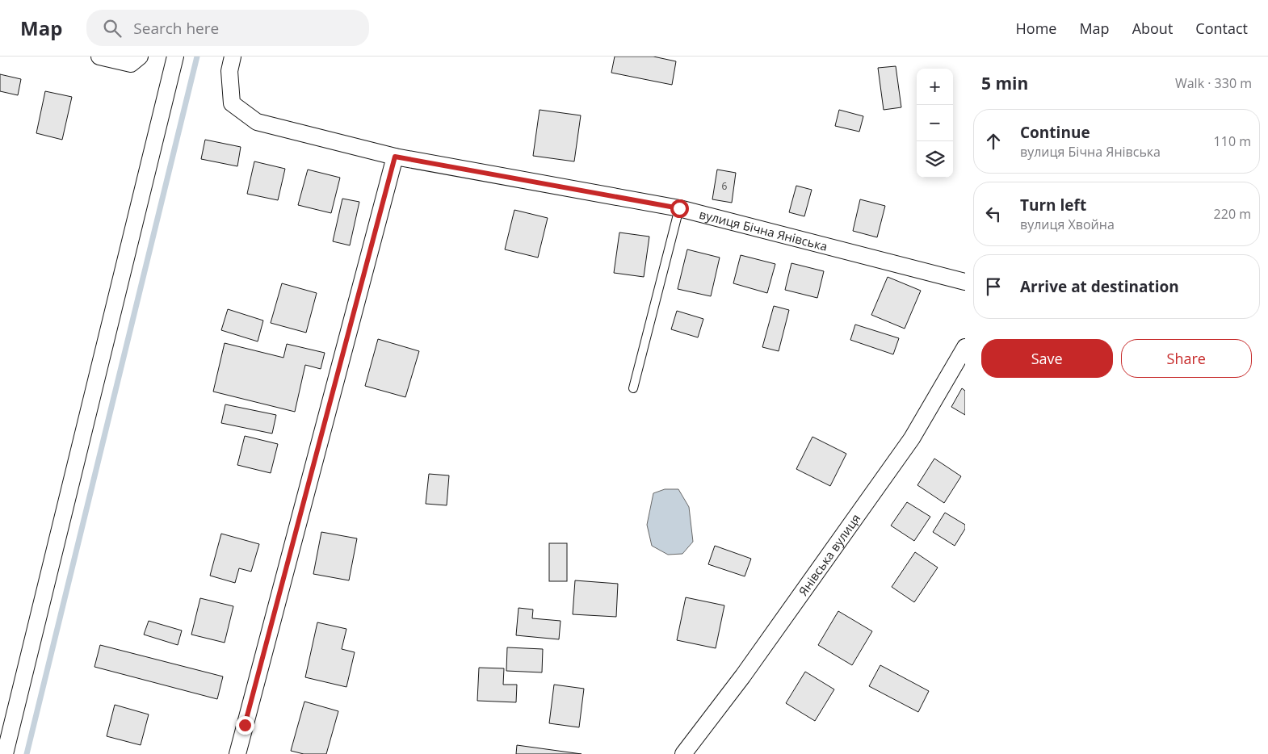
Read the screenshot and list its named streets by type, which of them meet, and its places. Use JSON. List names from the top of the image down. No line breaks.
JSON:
{"streets":{"street":["вулиця Бічна Янівська","Янівська вулиця"]},"house_numbers":["6"],"page":{"header":"Map","search":"Search here","nav":["Home","Map","About","Contact"],"heading":["5 min","Walk · 330 m"],"map_buttons":["+","−"],"list":[["Continue","вулиця Бічна Янівська","110 m"],["Turn left","вулиця Хвойна","220 m"],"Arrive at destination"],"buttons":["Save","Share"]}}
